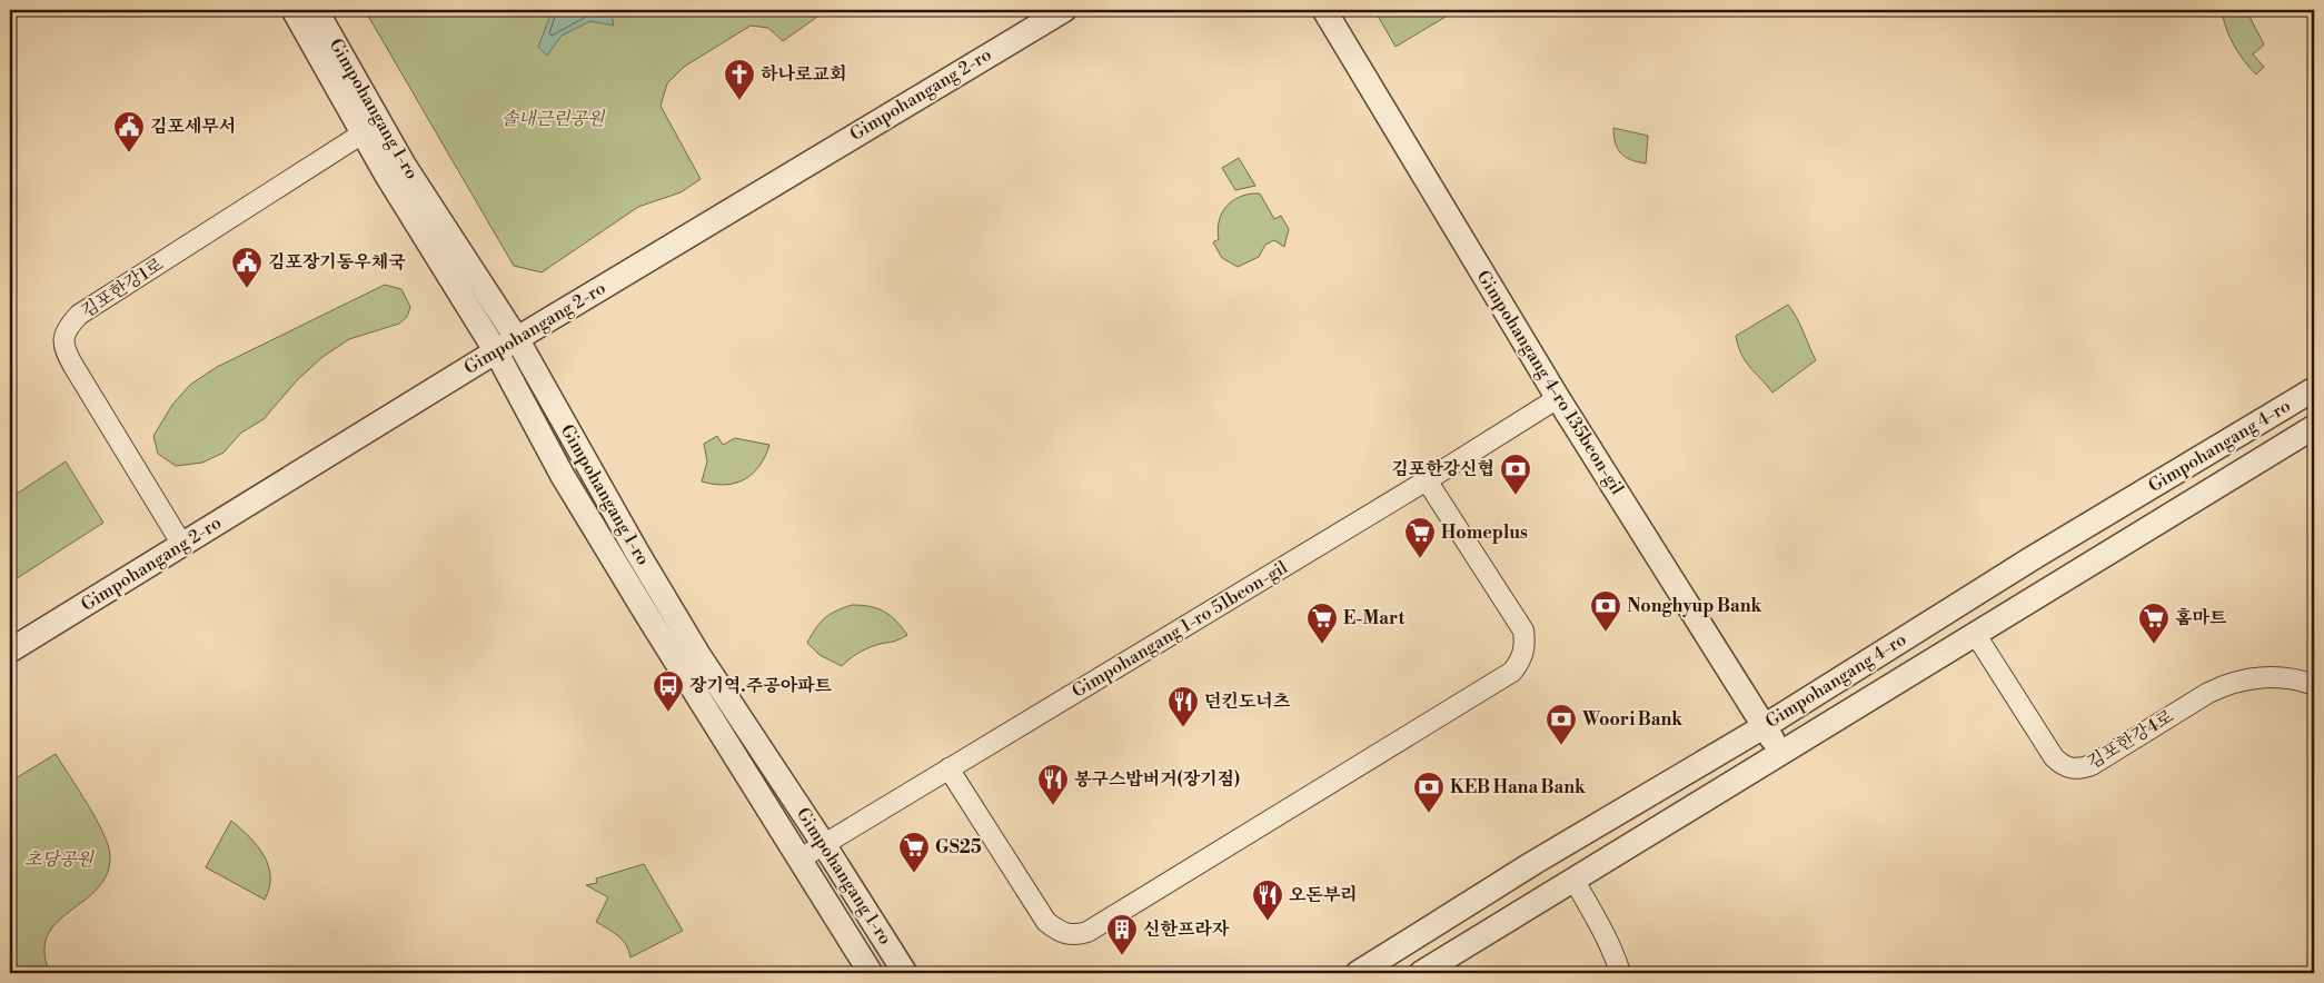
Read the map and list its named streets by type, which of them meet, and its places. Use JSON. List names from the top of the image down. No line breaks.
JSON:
{"streets":{"street":["Gimpohangang 2-ro","Gimpohangang 1-ro","김포한강1로","Gimpohangang 4-ro 135beon-gil","Gimpohangang 4-ro","Gimpohangang 1-ro 51beon-gil","김포한강4로"]},"crossings":[["Gimpohangang 2-ro","Gimpohangang 1-ro"],["Gimpohangang 2-ro","김포한강1로"],["Gimpohangang 1-ro","김포한강1로"],["Gimpohangang 1-ro","Gimpohangang 1-ro 51beon-gil"],["Gimpohangang 4-ro 135beon-gil","Gimpohangang 4-ro"],["Gimpohangang 4-ro 135beon-gil","Gimpohangang 1-ro 51beon-gil"],["Gimpohangang 4-ro","김포한강4로"]],"parks":["솔내근린공원","초당공원"],"places":{"church":["하나로교회"],"public building":["김포세무서","김포장기동우체국"],"bank":["김포한강신협","Nonghyup Bank","Woori Bank","KEB Hana Bank"],"supermarket":["Homeplus","E-Mart","홈마트","GS25"],"bus stop":["장기역.주공아파트"],"restaurant":["던킨도너츠","봉구스밥버거(장기점)","오돈부리"],"building":["신한프라자"]}}
